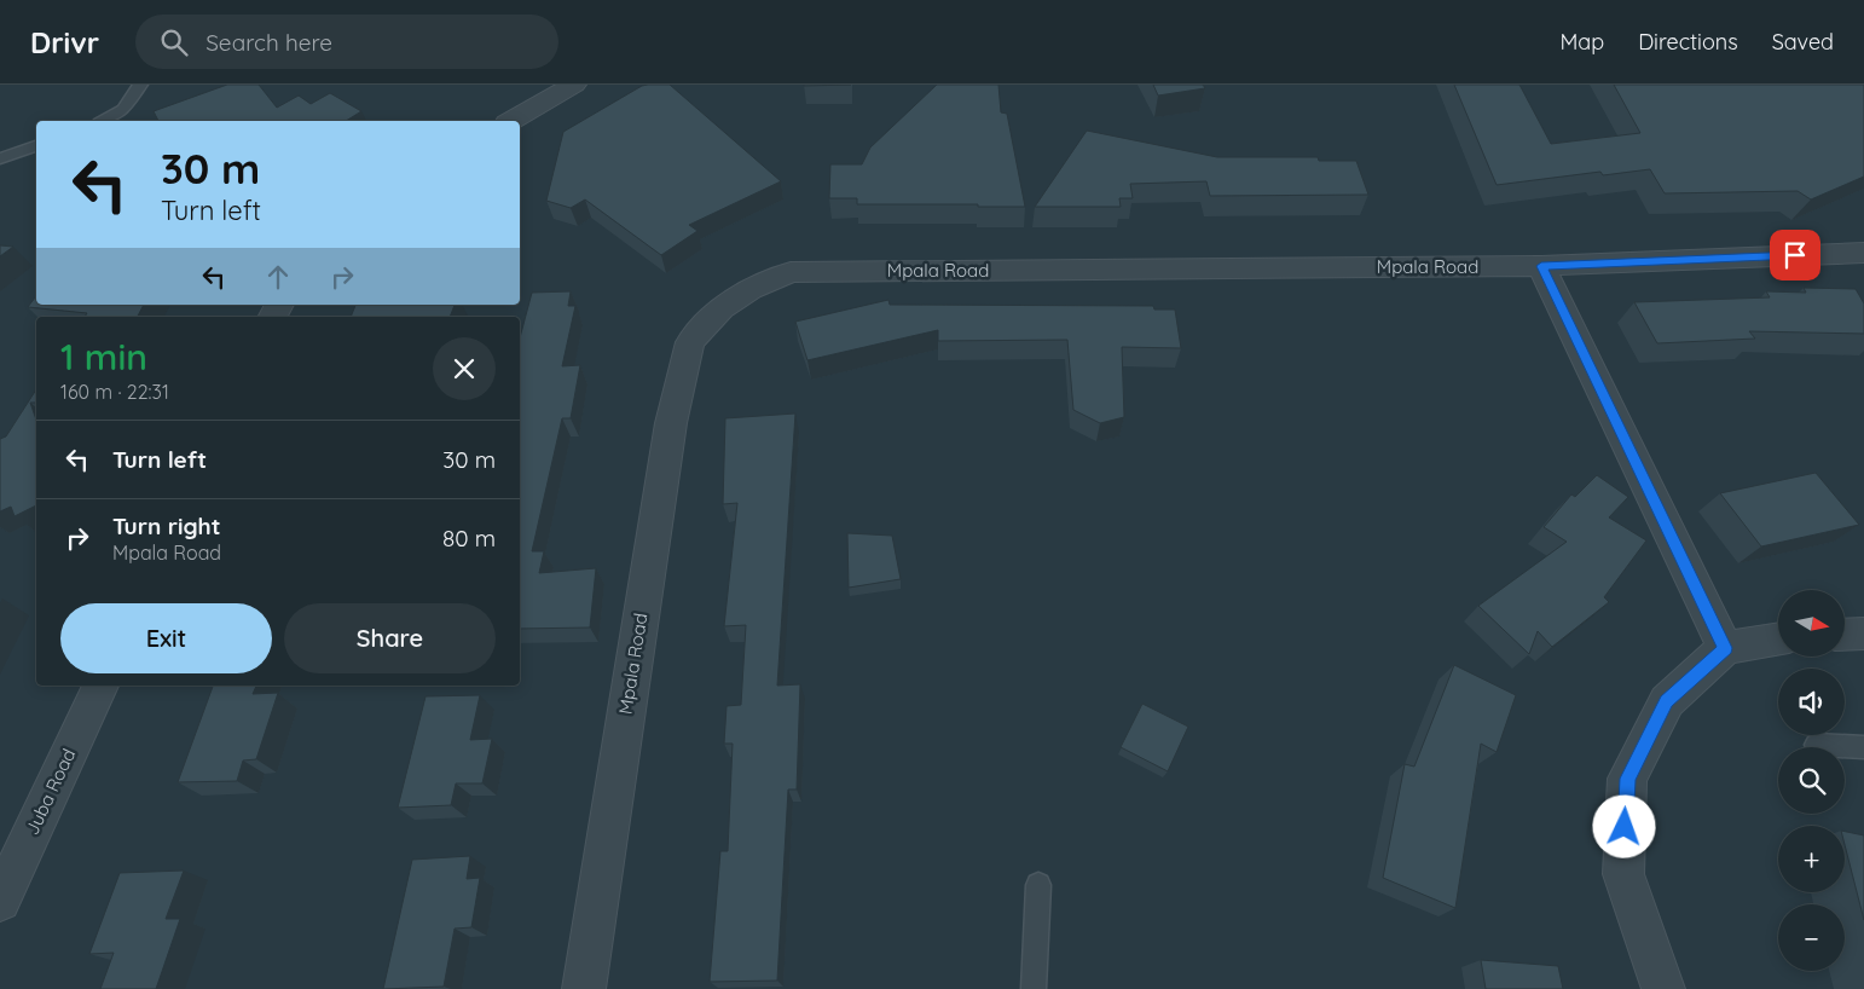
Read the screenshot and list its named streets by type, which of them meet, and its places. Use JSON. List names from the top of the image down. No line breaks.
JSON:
{"streets":{"street":["Mpala Road","Juba Road"]},"north":"right","page":{"header":"Drivr","search":"Search here","nav":["Map","Directions","Saved"],"turn":["30 m","Turn left"],"heading":["1 min","160 m · 22:31"],"list":[{"name":"Turn left","value":"30 m"},{"name":"Turn right","note":"Mpala Road","value":"80 m"}],"map_buttons":["+","−"],"buttons":["Exit","Share"]}}
